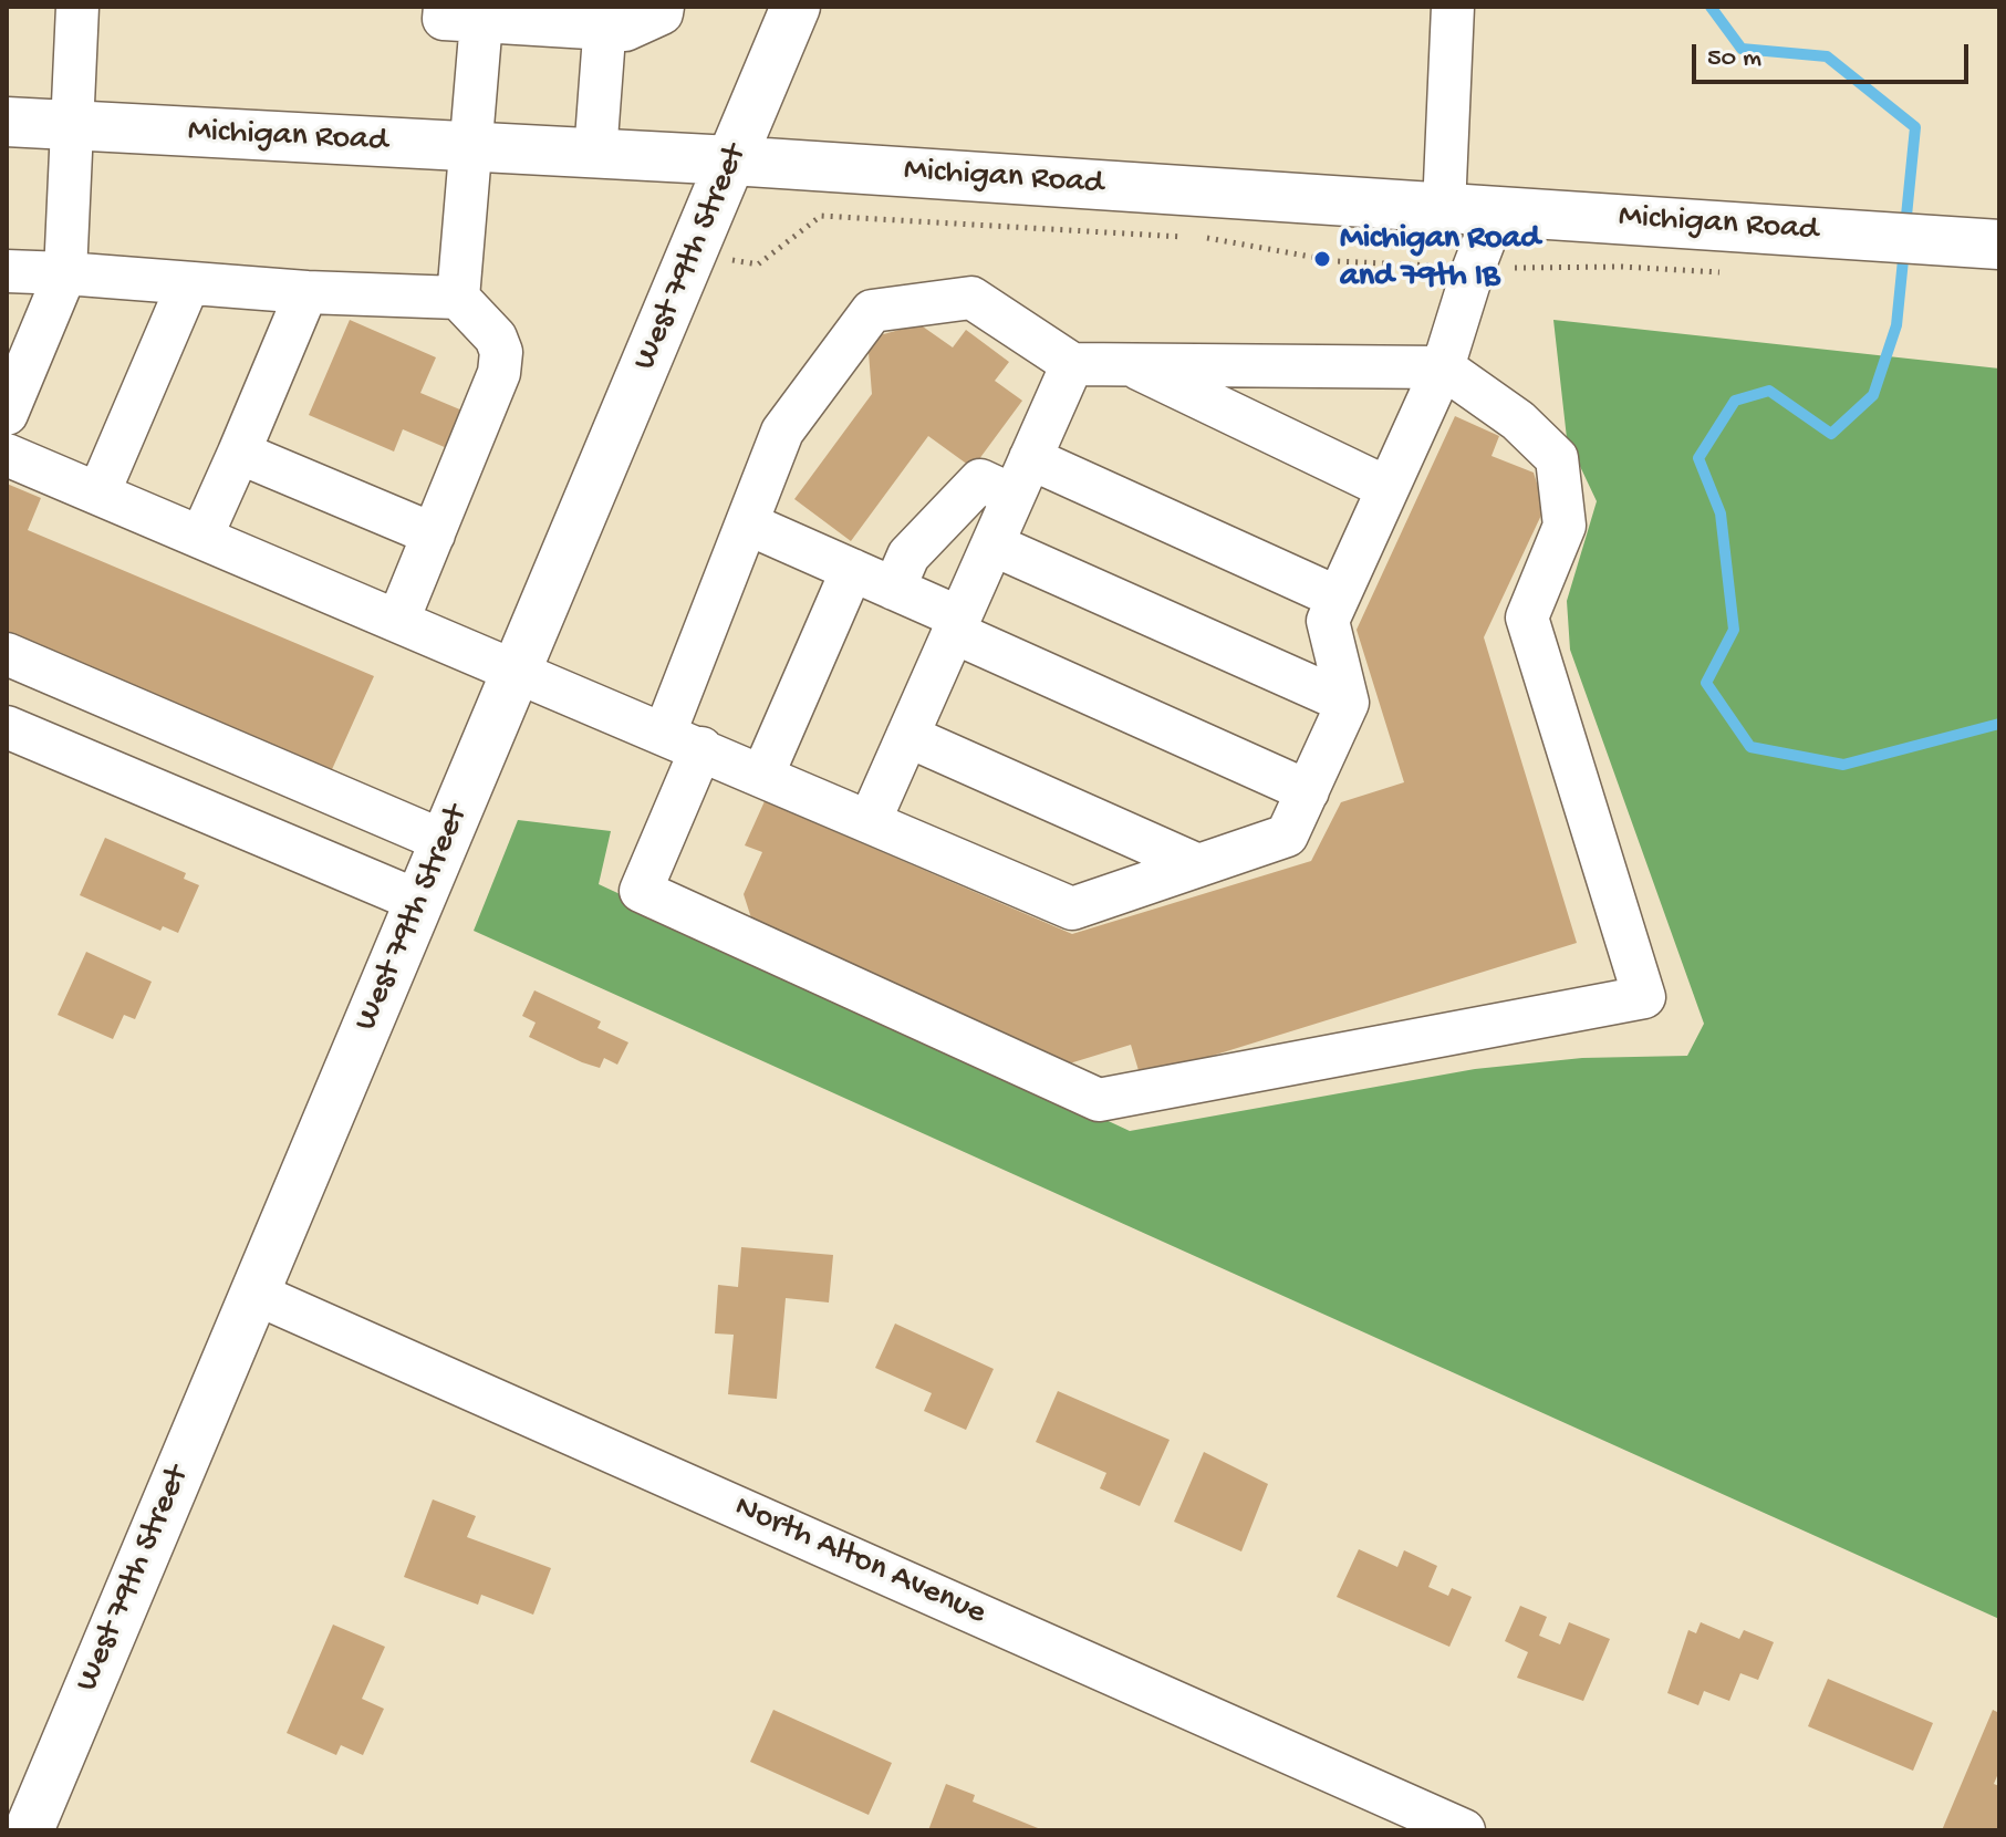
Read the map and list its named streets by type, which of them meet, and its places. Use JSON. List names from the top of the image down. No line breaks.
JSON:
{"streets":{"main road":["Michigan Road","West 79th Street"],"street":["North Alton Avenue"]},"crossings":[["Michigan Road","West 79th Street"],["West 79th Street","North Alton Avenue"]],"places":["Michigan Road and 79th IB"],"scale_bar":"50 m"}
